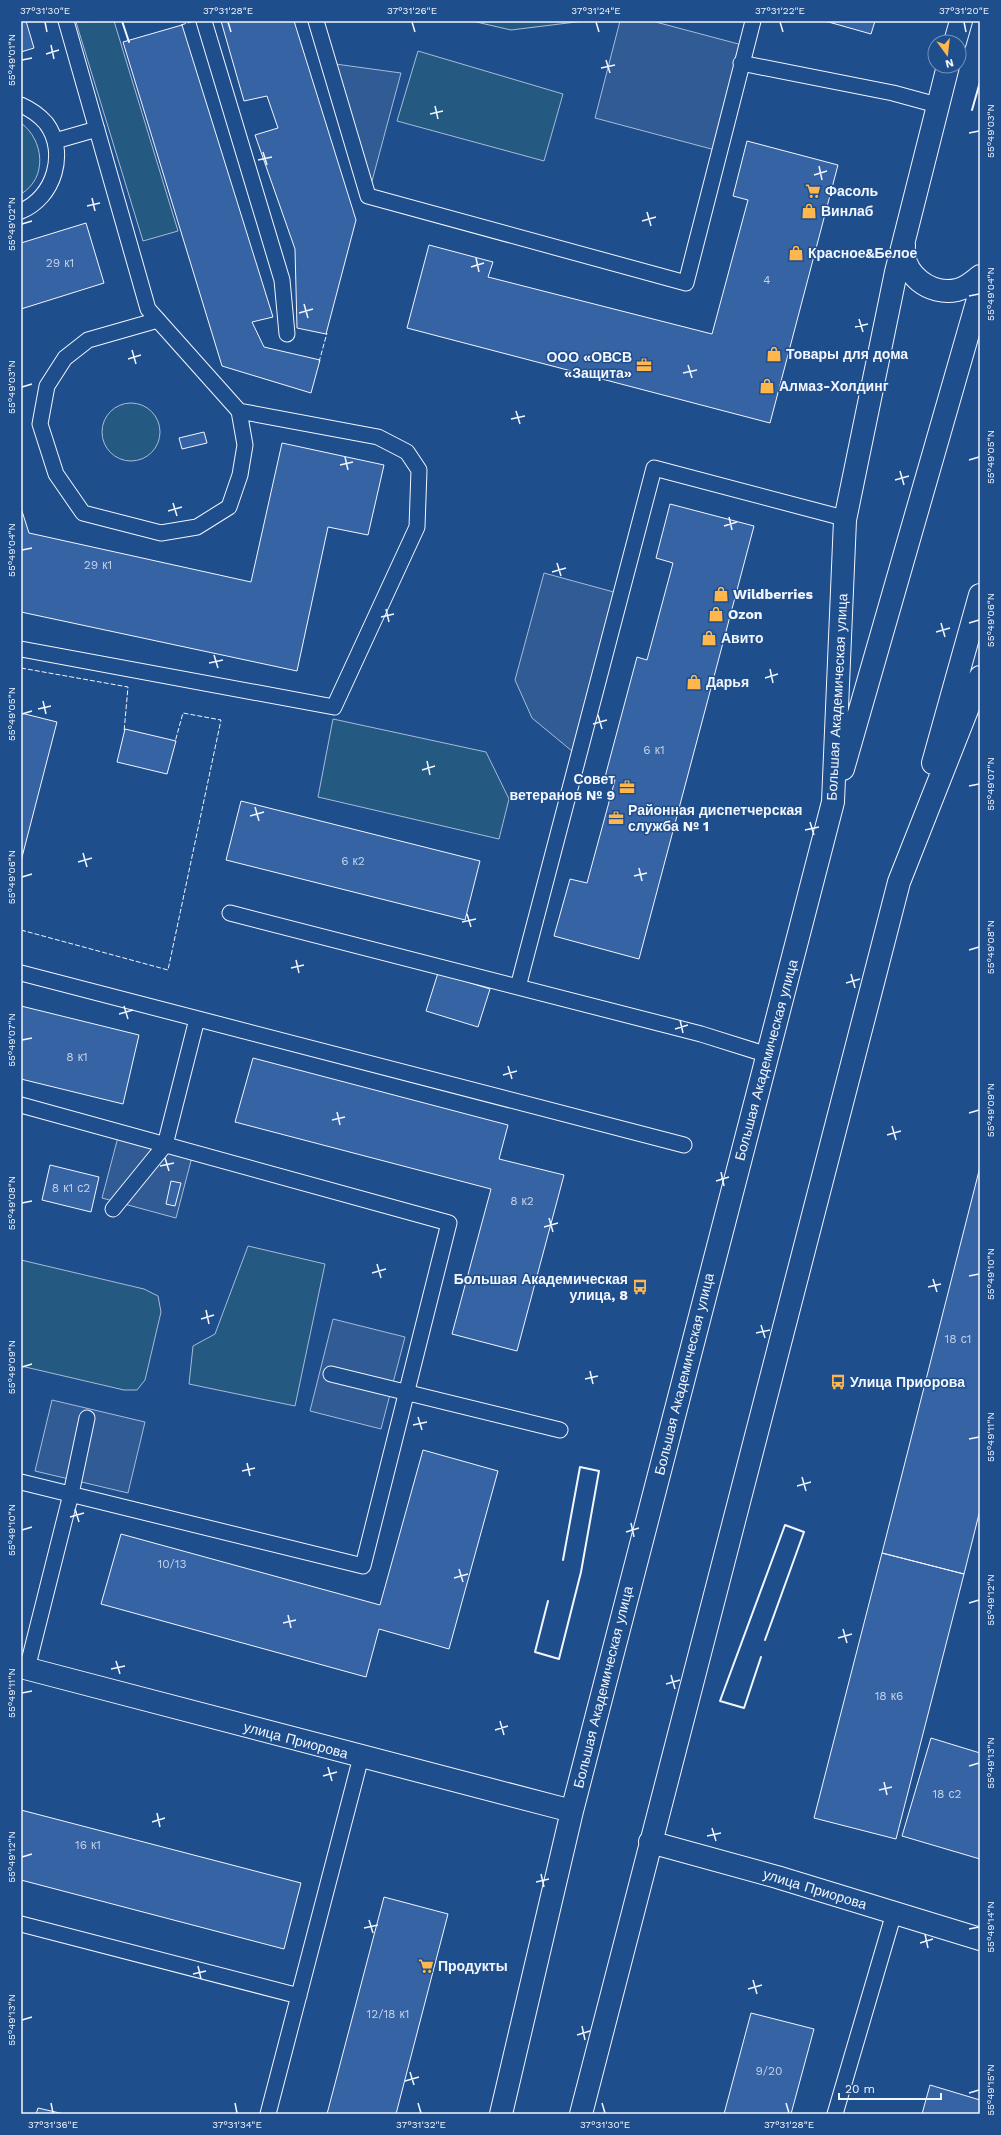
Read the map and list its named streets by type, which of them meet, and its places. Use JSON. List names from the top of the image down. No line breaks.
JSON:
{"streets":{"main road":["Большая Академическая улица","улица Приорова"]},"crossings":[["Большая Академическая улица","улица Приорова"]],"places":{"supermarket":["Фасоль","Продукты"],"shop":["Винлаб","Красное&Белое","Товары для дома","Алмаз-Холдинг","Wildberries","Ozon","Авито","Дарья"],"office":["ООО «ОВСВ «Защита»","Совет ветеранов № 9","Районная диспетчерская служба № 1"],"bus stop":["Большая Академическая улица, 8","Улица Приорова"]},"house_numbers":["29 к1","4","29 к1","6 к1","6 к2","8 к1","8 к1 с2","8 к2","18 с1","10/13","18 к6","18 с2","16 к1","12/18 к1","9/20"],"scale_bar":"20 m","north":"bottom","coordinates":["37°31'30\"E","37°31'28\"E","37°31'26\"E","37°31'24\"E","37°31'22\"E","37°31'20\"E","55°49'01\"N","55°49'03\"N","55°49'02\"N","55°49'04\"N","55°49'05\"N","55°49'06\"N","55°49'07\"N","55°49'08\"N","55°49'09\"N","55°49'10\"N","55°49'11\"N","55°49'12\"N","55°49'13\"N","55°49'14\"N","55°49'15\"N","37°31'36\"E","37°31'34\"E","37°31'32\"E"]}
